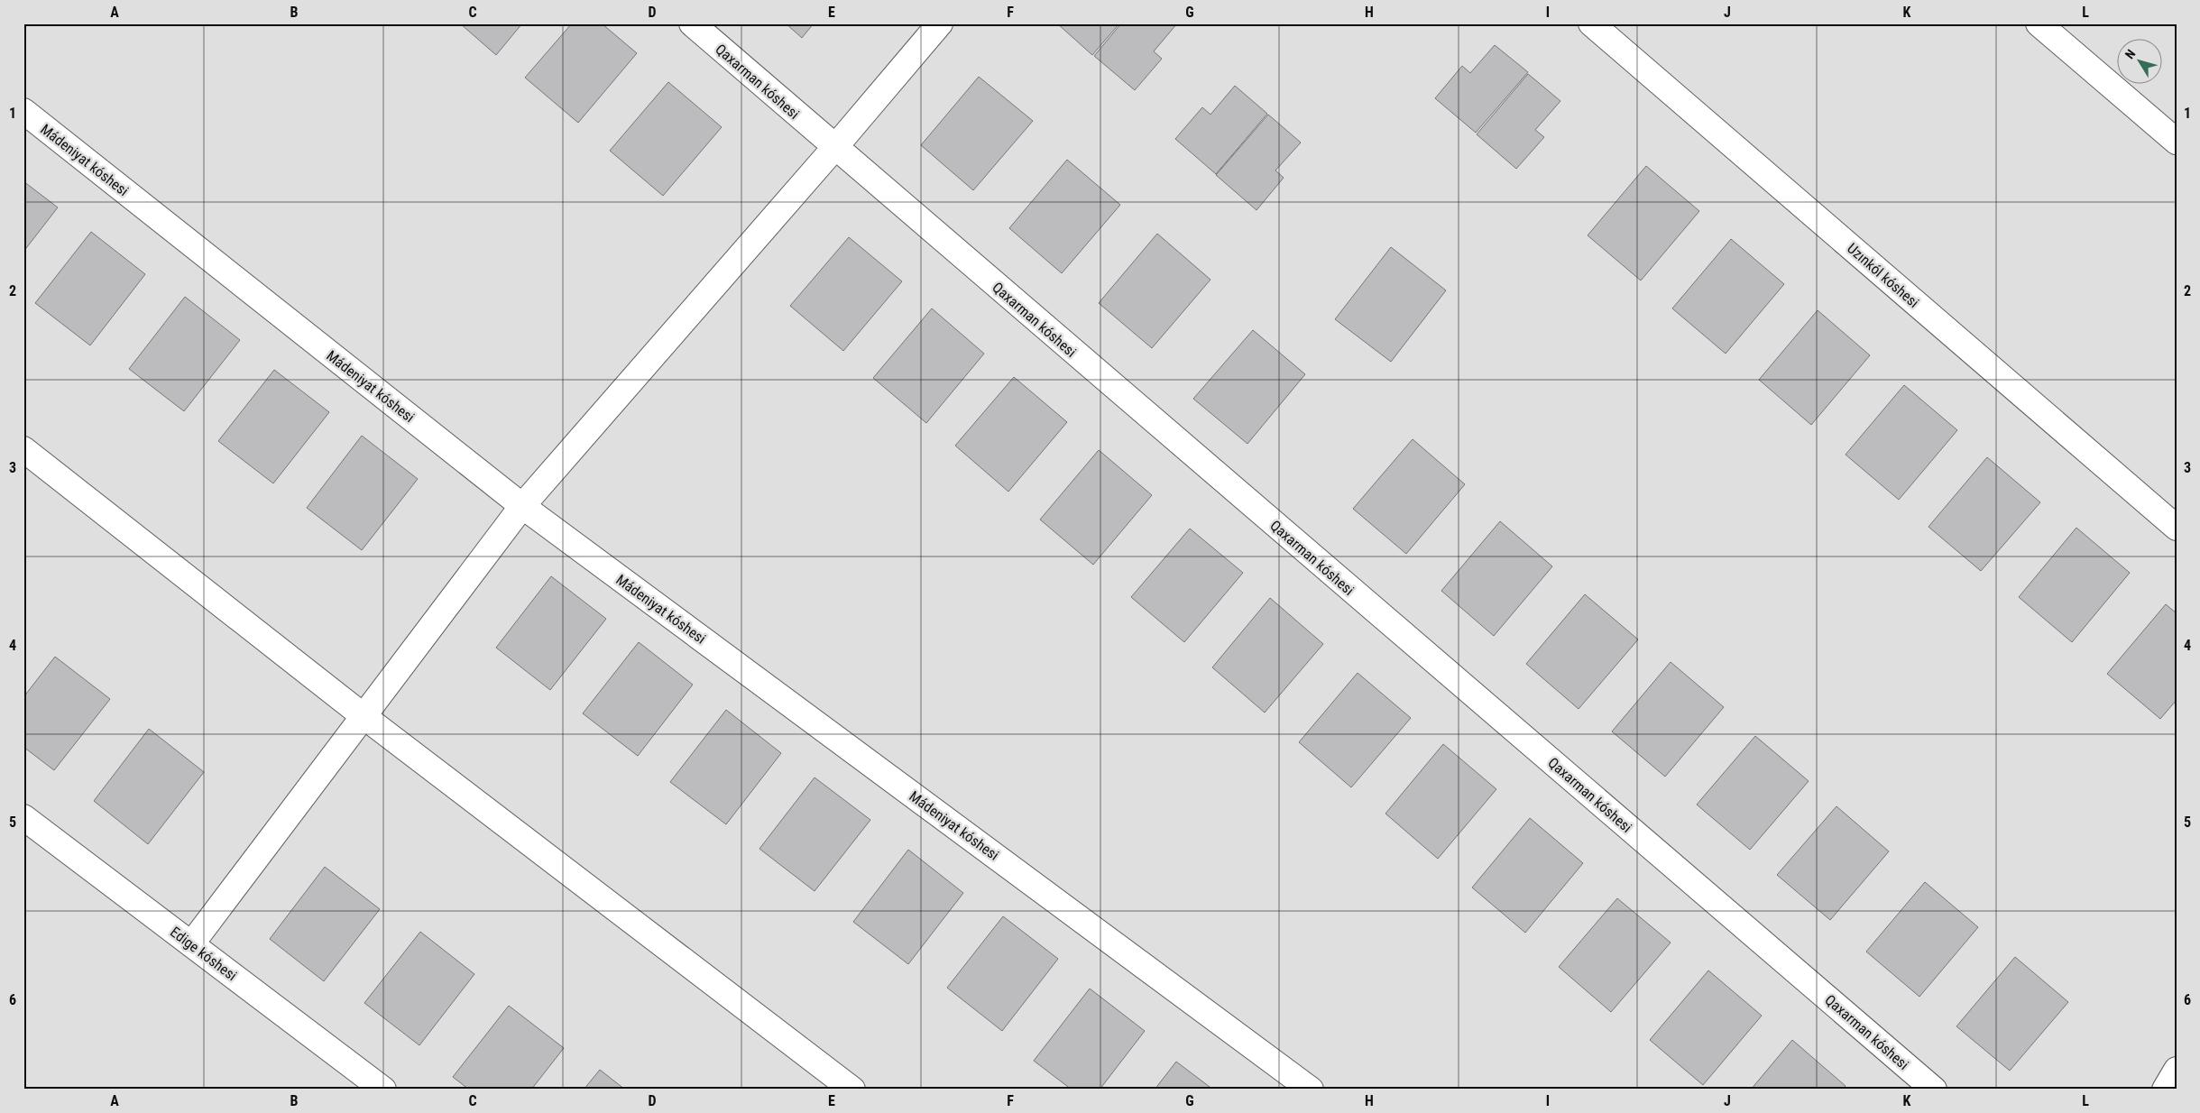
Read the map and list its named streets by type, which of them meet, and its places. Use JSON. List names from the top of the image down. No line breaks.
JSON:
{"streets":{"street":["Qaxarman kóshesi","Mádeniyat kóshesi","Uzınkól kóshesi","Edige kóshesi"]},"north":"top left","grid":{"columns":["A","B","C","D","E","F","G","H","I","J","K","L"],"rows":["1","2","3","4","5","6"]}}
